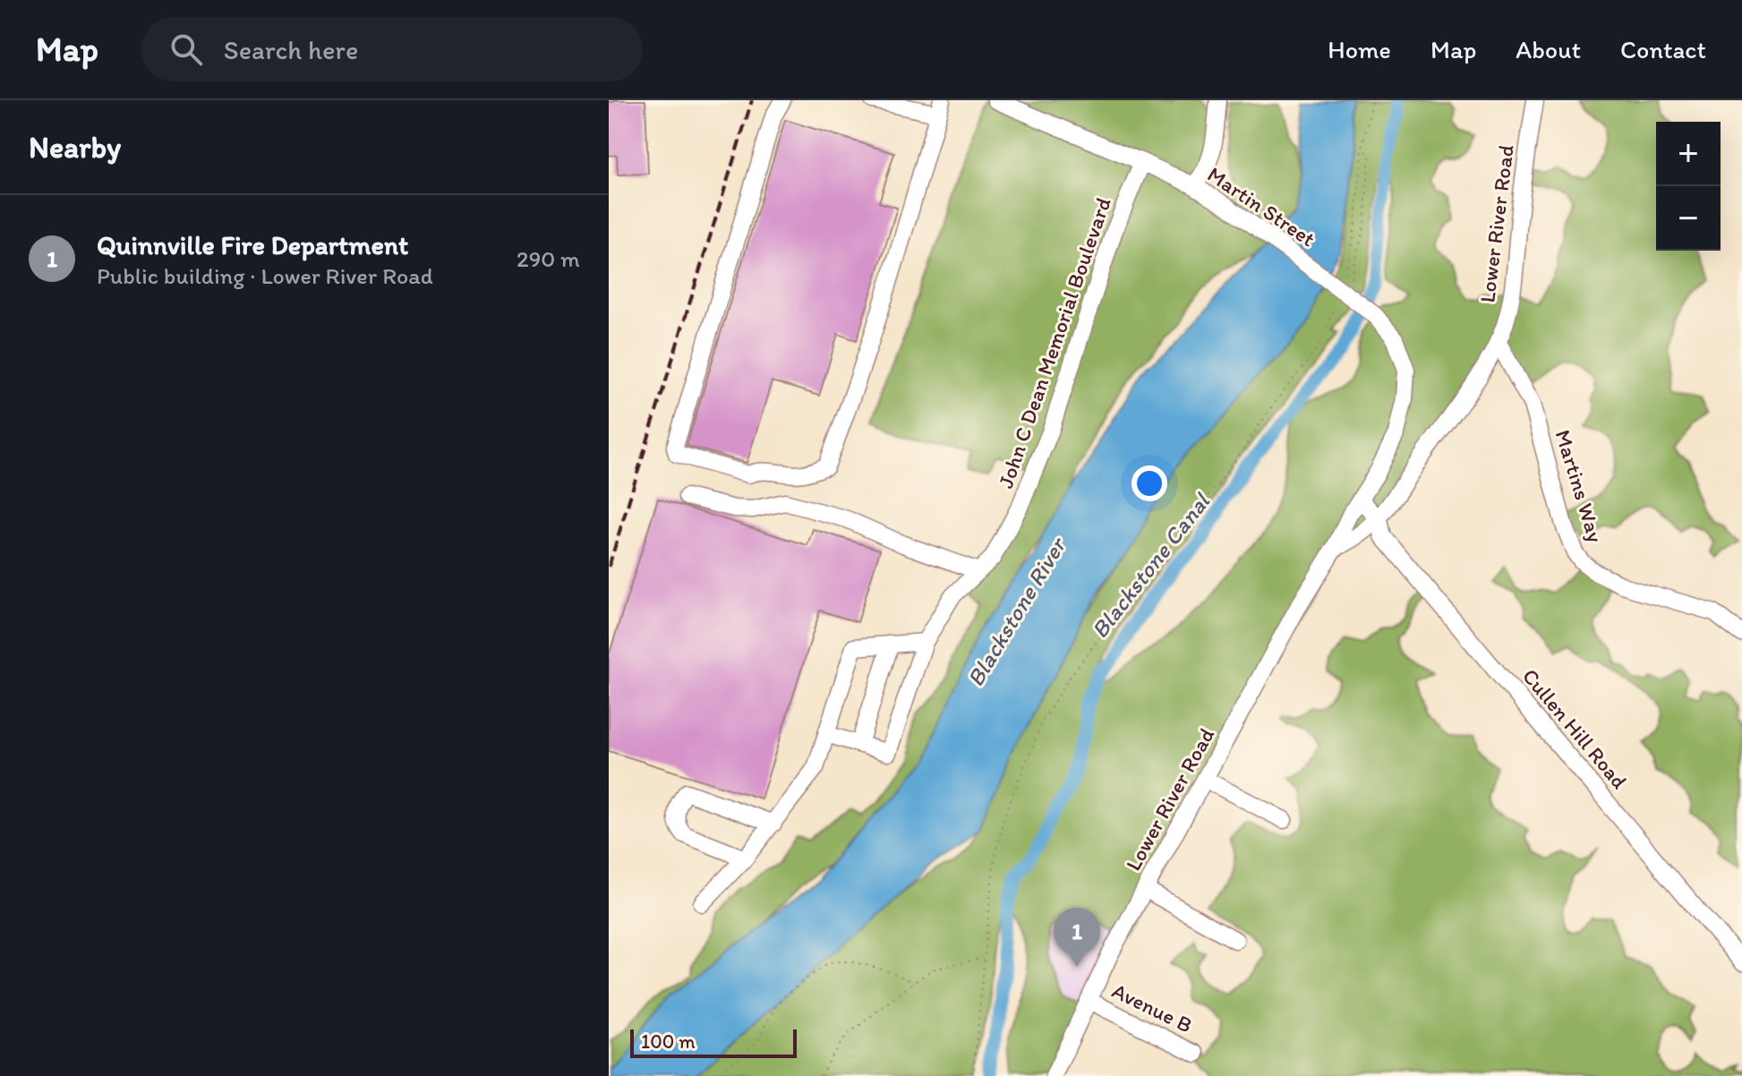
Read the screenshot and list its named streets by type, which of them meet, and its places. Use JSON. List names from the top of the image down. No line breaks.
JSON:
{"streets":{"street":["Martin Street","Lower River Road","John C Dean Memorial Boulevard","Martins Way","Cullen Hill Road","Avenue B"]},"crossings":[["Martin Street","Lower River Road"],["Martin Street","John C Dean Memorial Boulevard"],["Lower River Road","Martins Way"],["Lower River Road","Cullen Hill Road"],["Lower River Road","Avenue B"]],"water":["Blackstone Canal","Blackstone River"],"scale_bar":"100 m","page":{"header":"Map","search":"Search here","nav":["Home","Map","About","Contact"],"heading":"Nearby","map_buttons":["+","−"],"list":[{"mark":"1","name":"Quinnville Fire Department","note":"Public building · Lower River Road","value":"290 m"}],"pins":"1","scale":"100 m"}}
